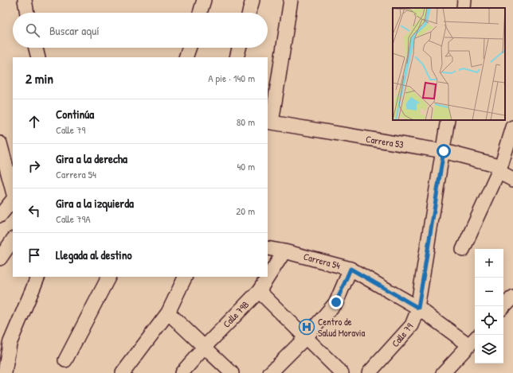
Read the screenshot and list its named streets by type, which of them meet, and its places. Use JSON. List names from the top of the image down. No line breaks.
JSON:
{"streets":{"street":["Carrera 53","Carrera 54","Calle 79B","Calle 79"]},"crossings":[["Carrera 53","Calle 79"],["Carrera 54","Calle 79B"],["Carrera 54","Calle 79"]],"places":{"hospital":["Centro de Salud Moravia"]},"page":{"search":"Buscar aquí","heading":["2 min","A pie · 140 m"],"list":[["Continúa","Calle 79","80 m"],["Gira a la derecha","Carrera 54","40 m"],["Gira a la izquierda","Calle 79A","20 m"],"Llegada al destino"],"map_buttons":["+","−"]}}
